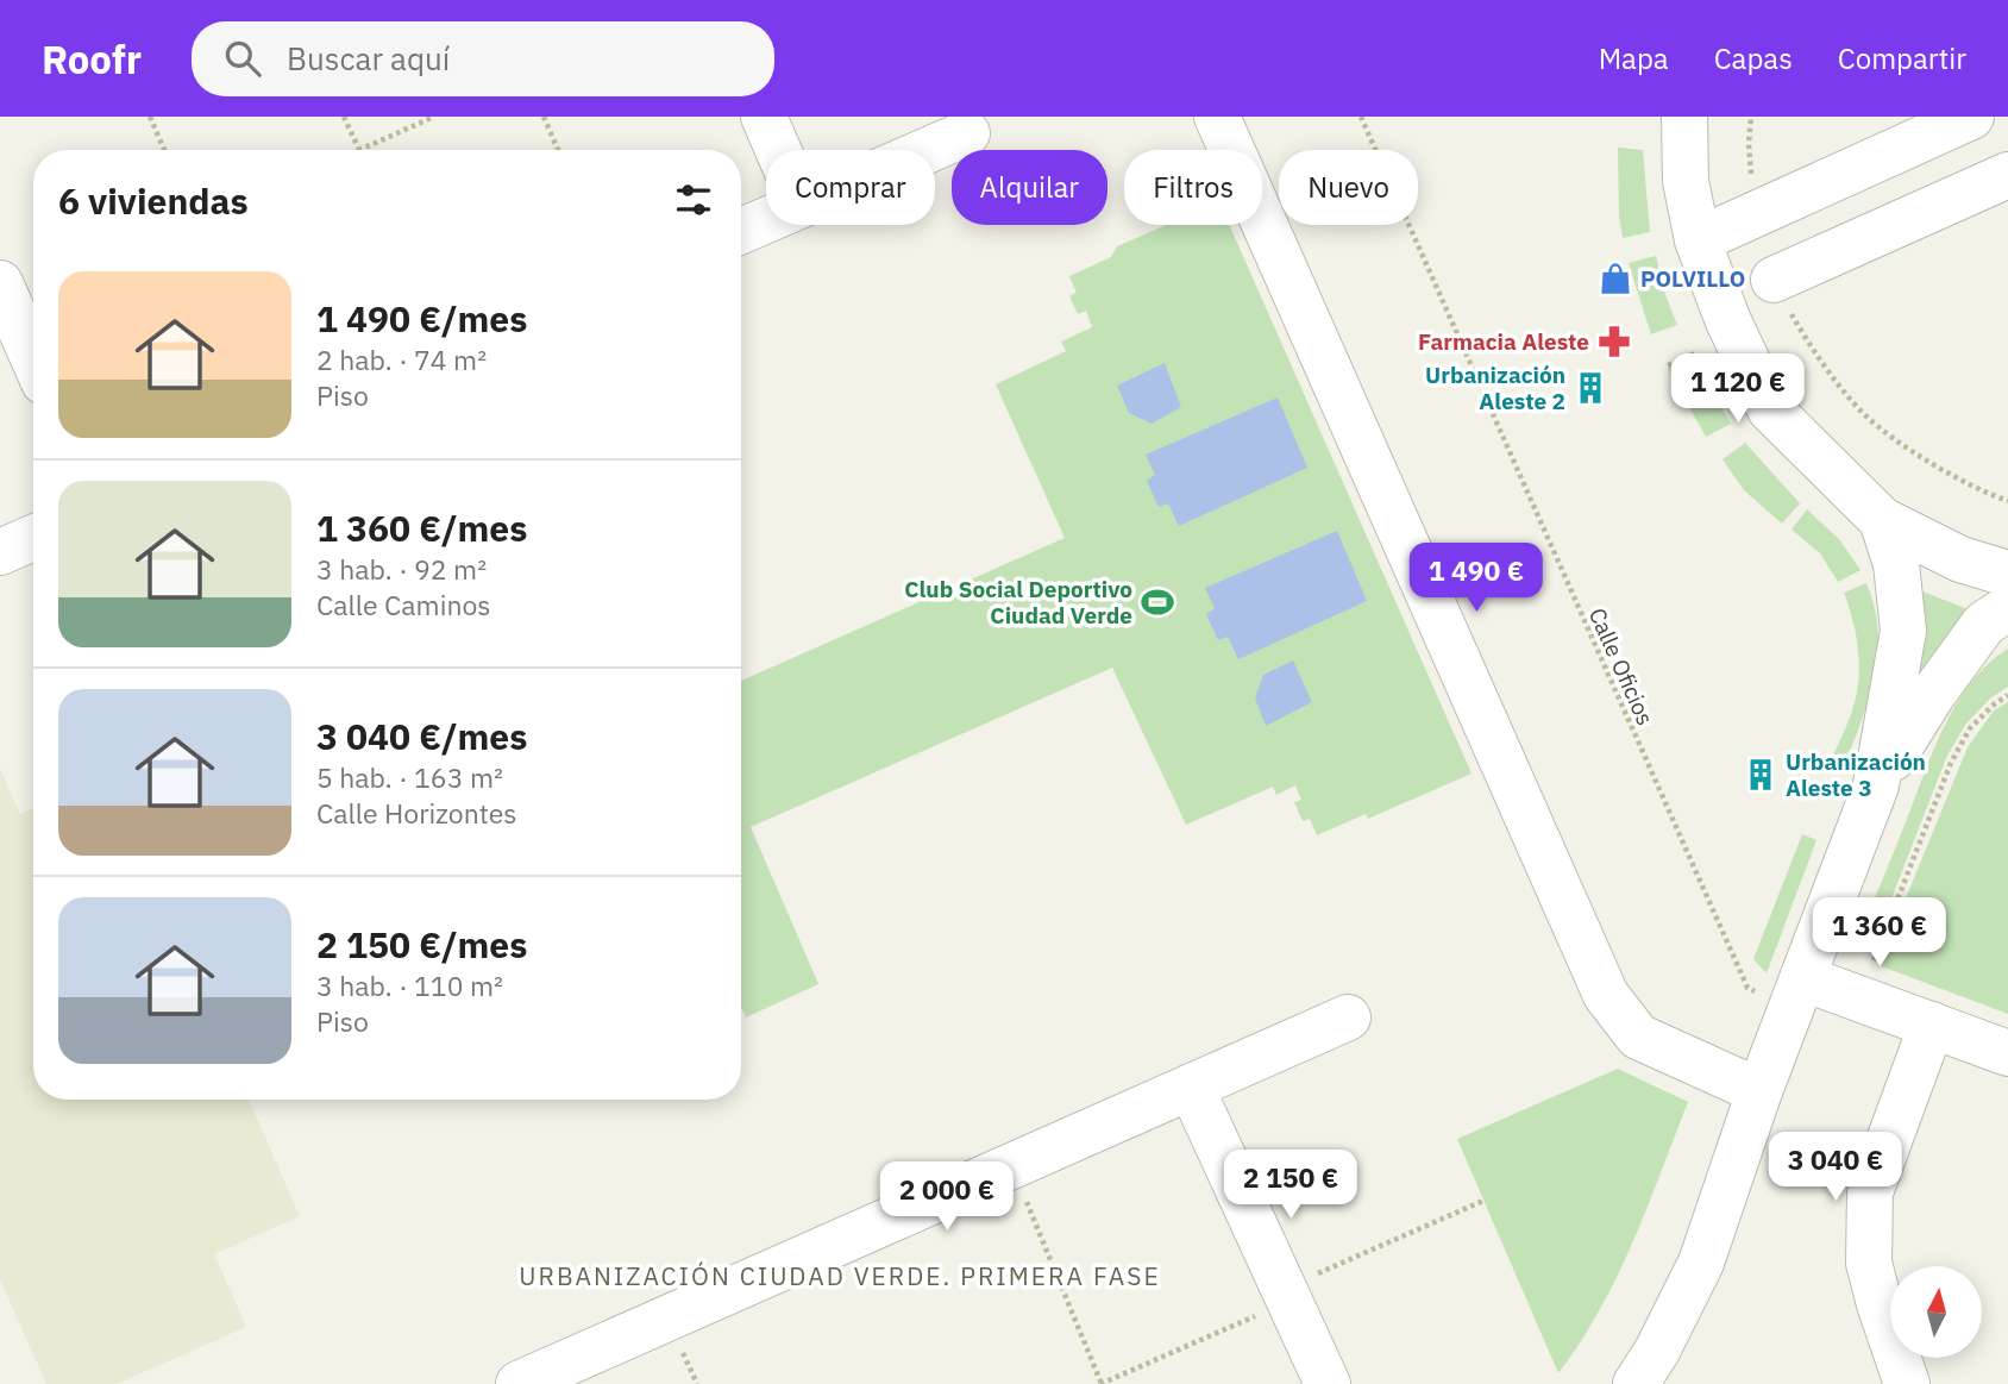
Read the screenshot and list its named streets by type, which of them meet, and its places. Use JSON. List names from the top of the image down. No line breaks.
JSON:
{"streets":{"path":["Calle Oficios"]},"districts":["URBANIZACIÓN CIUDAD VERDE. PRIMERA FASE"],"places":{"shop":["POLVILLO"],"pharmacy":["Farmacia Aleste"],"building":["Urbanización Aleste 2","Urbanización Aleste 3"],"sports":["Club Social Deportivo Ciudad Verde"]},"north":"top","page":{"header":"Roofr","search":"Buscar aquí","nav":["Mapa","Capas","Compartir"],"chip":["Comprar","Alquilar","Filtros","Nuevo"],"heading":"6 viviendas","list":[{"name":"1 490 €/mes","note":"2 hab. · 74 m² · Piso"},{"name":"1 360 €/mes","note":"3 hab. · 92 m² · Calle Caminos"},{"name":"3 040 €/mes","note":"5 hab. · 163 m² · Calle Horizontes"},{"name":"2 150 €/mes","note":"3 hab. · 110 m² · Piso"}],"price":["1 120 €","1 490 €","1 360 €","3 040 €","2 150 €","2 000 €"]}}
